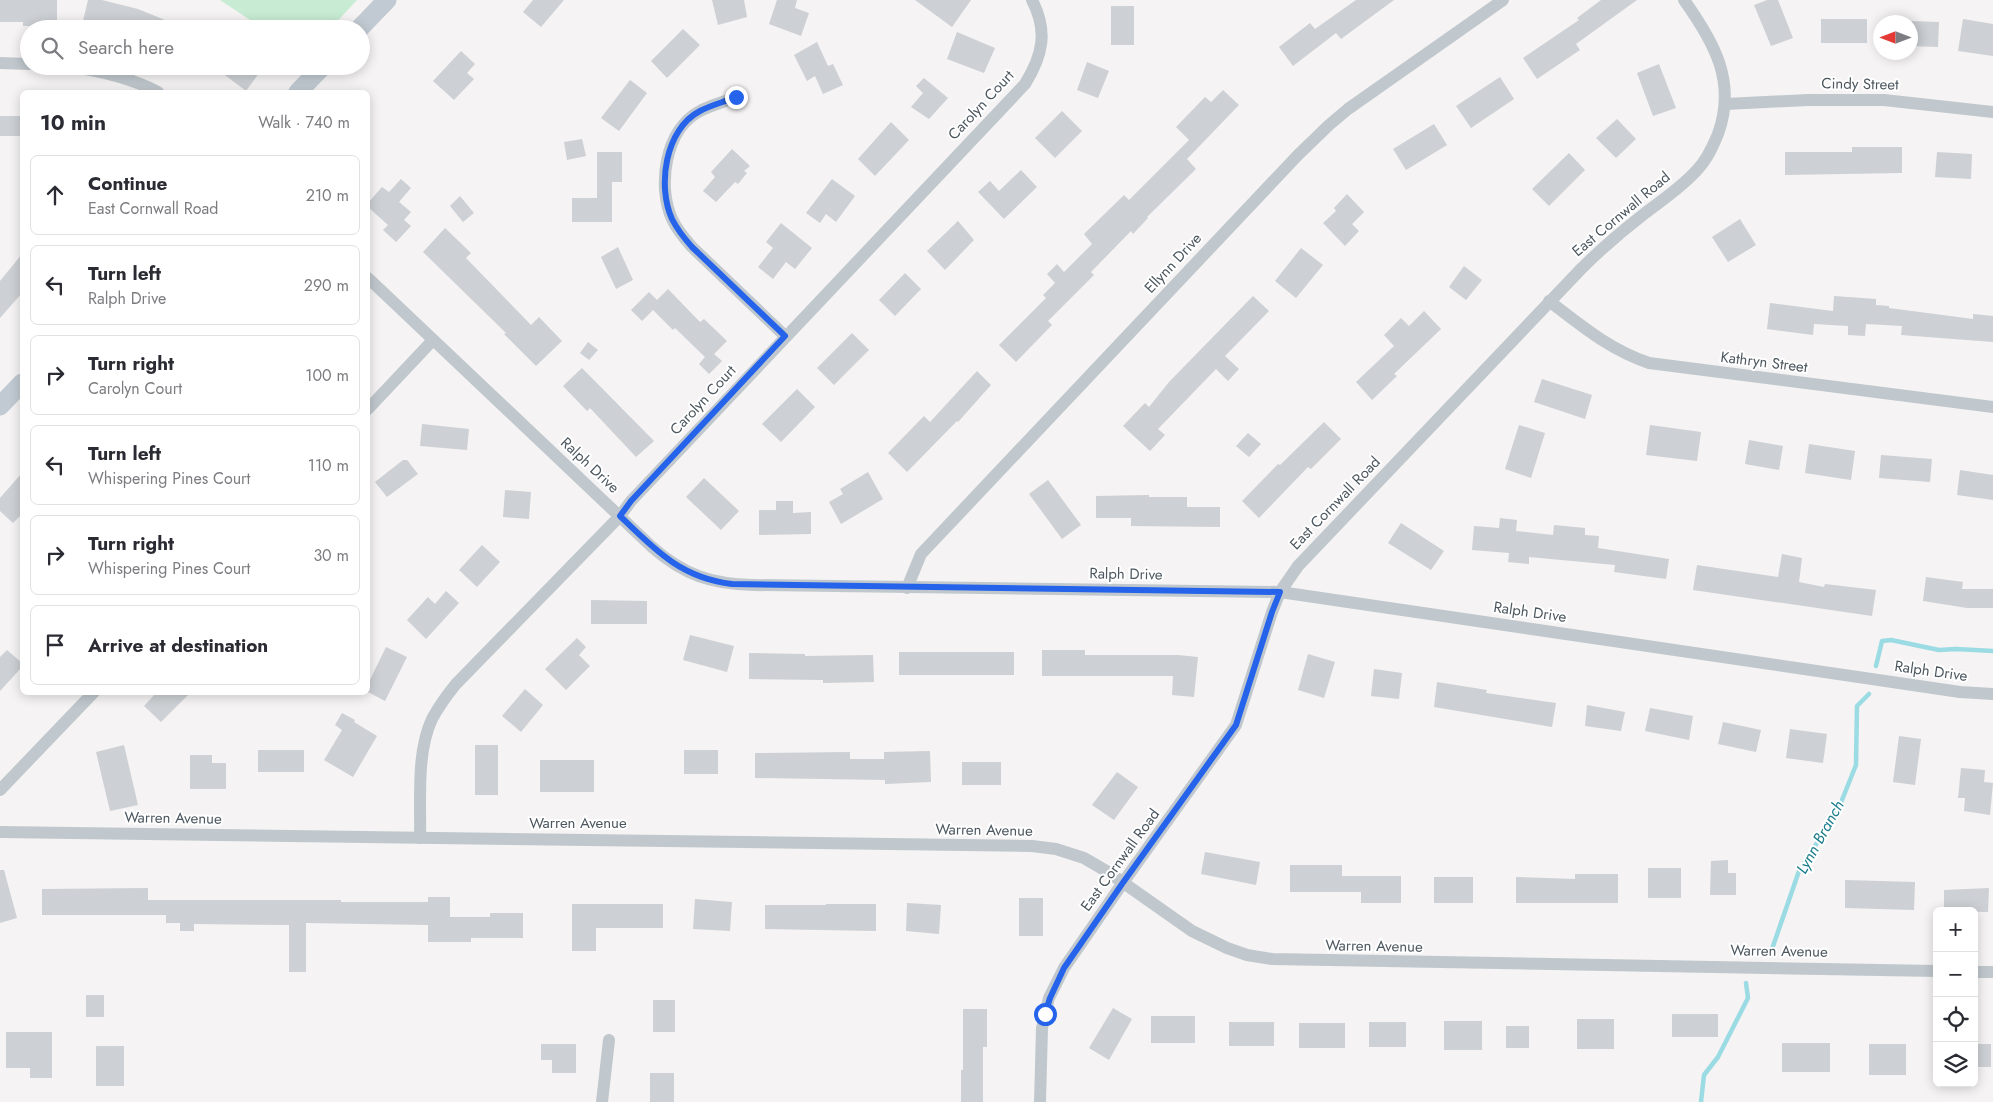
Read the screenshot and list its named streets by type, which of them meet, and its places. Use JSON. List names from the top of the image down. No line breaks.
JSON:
{"streets":{"street":["Cindy Street","Carolyn Court","East Cornwall Road","Ellynn Drive","Kathryn Street","Ralph Drive","Warren Avenue"]},"crossings":[["Cindy Street","East Cornwall Road"],["Carolyn Court","Ralph Drive"],["Carolyn Court","Warren Avenue"],["East Cornwall Road","Kathryn Street"],["East Cornwall Road","Ralph Drive"],["East Cornwall Road","Warren Avenue"],["Ellynn Drive","Ralph Drive"]],"water":["Lynn Branch"],"north":"left","page":{"search":"Search here","heading":["10 min","Walk · 740 m"],"list":[["Continue","East Cornwall Road","210 m"],["Turn left","Ralph Drive","290 m"],["Turn right","Carolyn Court","100 m"],["Turn left","Whispering Pines Court","110 m"],["Turn right","Whispering Pines Court","30 m"],"Arrive at destination"],"map_buttons":["+","−"]}}
